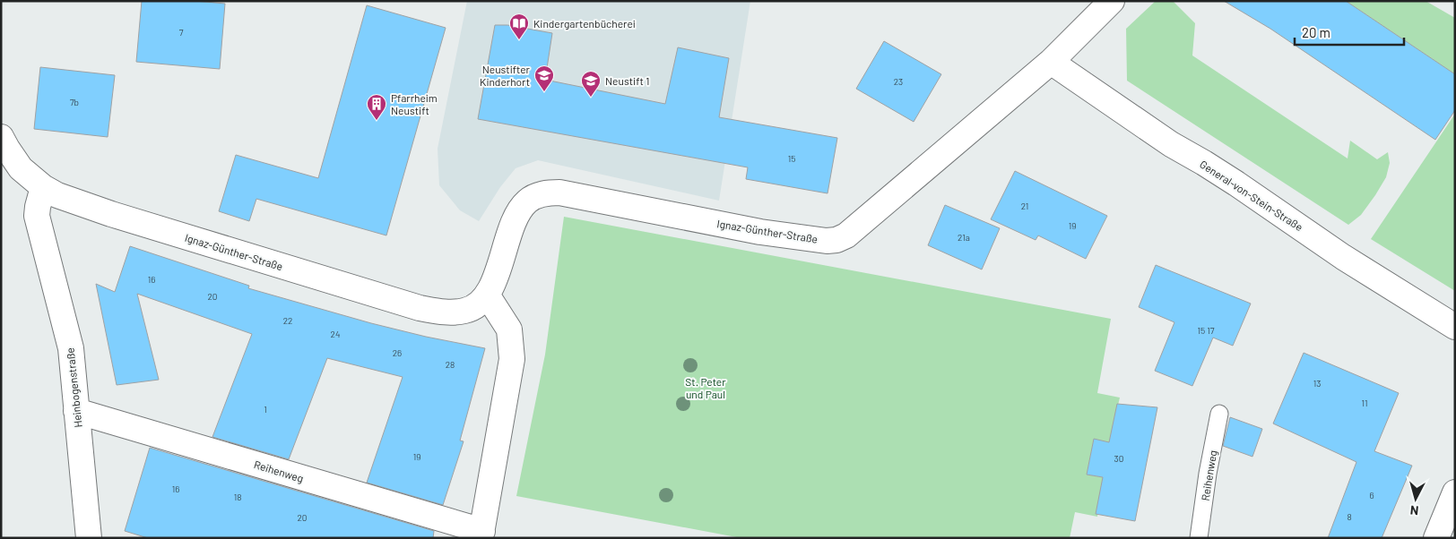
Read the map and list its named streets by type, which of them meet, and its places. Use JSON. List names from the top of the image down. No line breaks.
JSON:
{"streets":{"street":["General-von-Stein-Straße","Ignaz-Günther-Straße","Heinbogenstraße","Reihenweg"]},"crossings":[["General-von-Stein-Straße","Ignaz-Günther-Straße"],["Ignaz-Günther-Straße","Heinbogenstraße"],["Heinbogenstraße","Reihenweg"]],"parks":["St. Peter und Paul"],"places":{"library":["Kindergartenbücherei"],"school or university":["Neustifter Kinderhort","Neustift 1"],"building":["Pfarrheim Neustift"]},"house_numbers":["7","23","7b","15","21","19","21a","16","20","22","15 17","24","26","28","13","11","1","19","30","16","6","18","8","20"],"scale_bar":"20 m","north":"bottom"}
